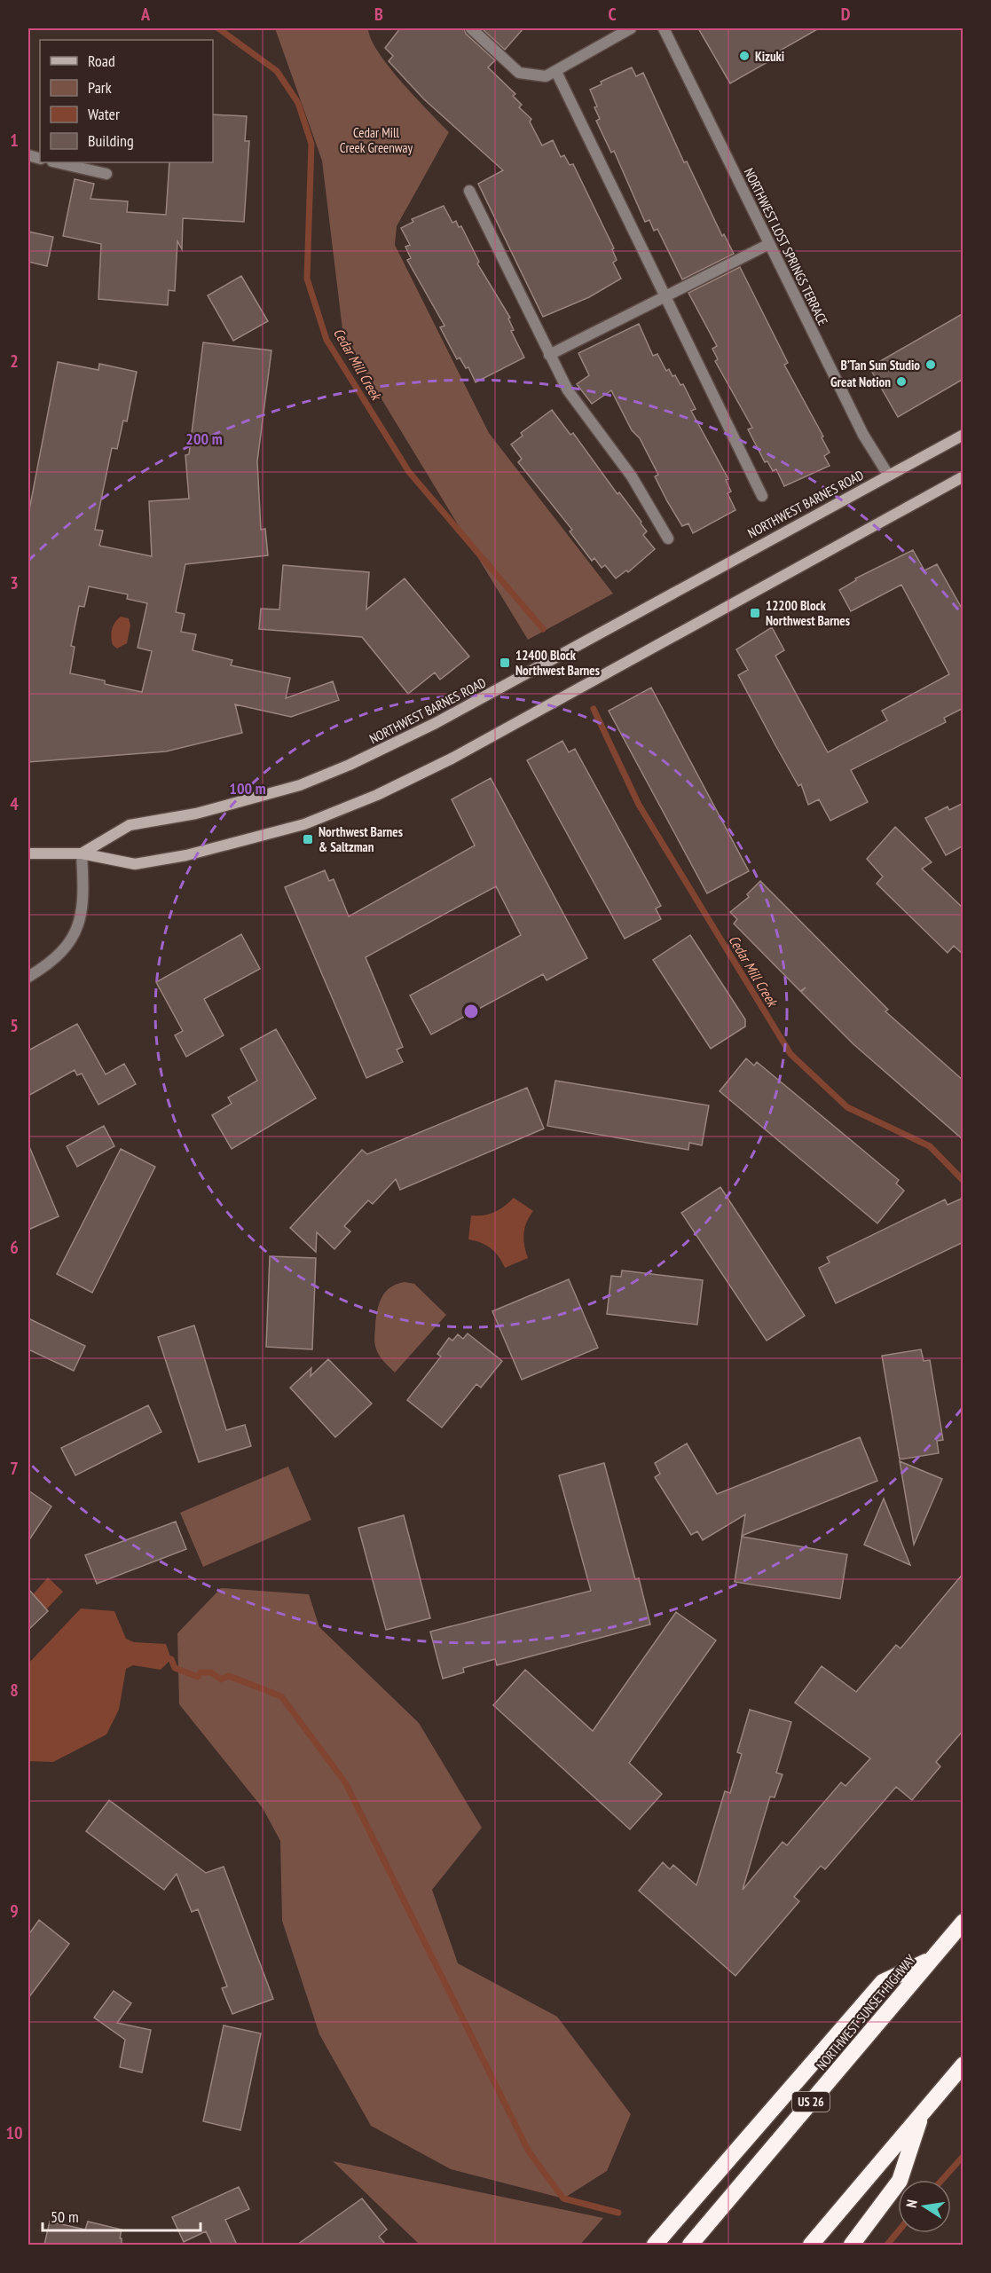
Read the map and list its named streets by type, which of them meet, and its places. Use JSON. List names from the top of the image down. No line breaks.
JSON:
{"streets":{"highway":["NORTHWEST SUNSET HIGHWAY","US 26"],"main road":["NORTHWEST BARNES ROAD"],"street":["NORTHWEST LOST SPRINGS TERRACE"]},"crossings":[["NORTHWEST LOST SPRINGS TERRACE","NORTHWEST BARNES ROAD"]],"water":["Cedar Mill Creek"],"parks":["Cedar Mill Creek Greenway"],"places":{"other":["Kizuki","B’Tan Sun Studio","Great Notion"],"transit":["12200 Block Northwest Barnes","12400 Block Northwest Barnes","Northwest Barnes & Saltzman"]},"legend":["Road","Park","Water","Building"],"scale_bar":"50 m","north":"left","grid":{"columns":["A","B","C","D"],"rows":["1","2","3","4","5","6","7","8","9","10"]},"rings":["200 m","100 m"]}
